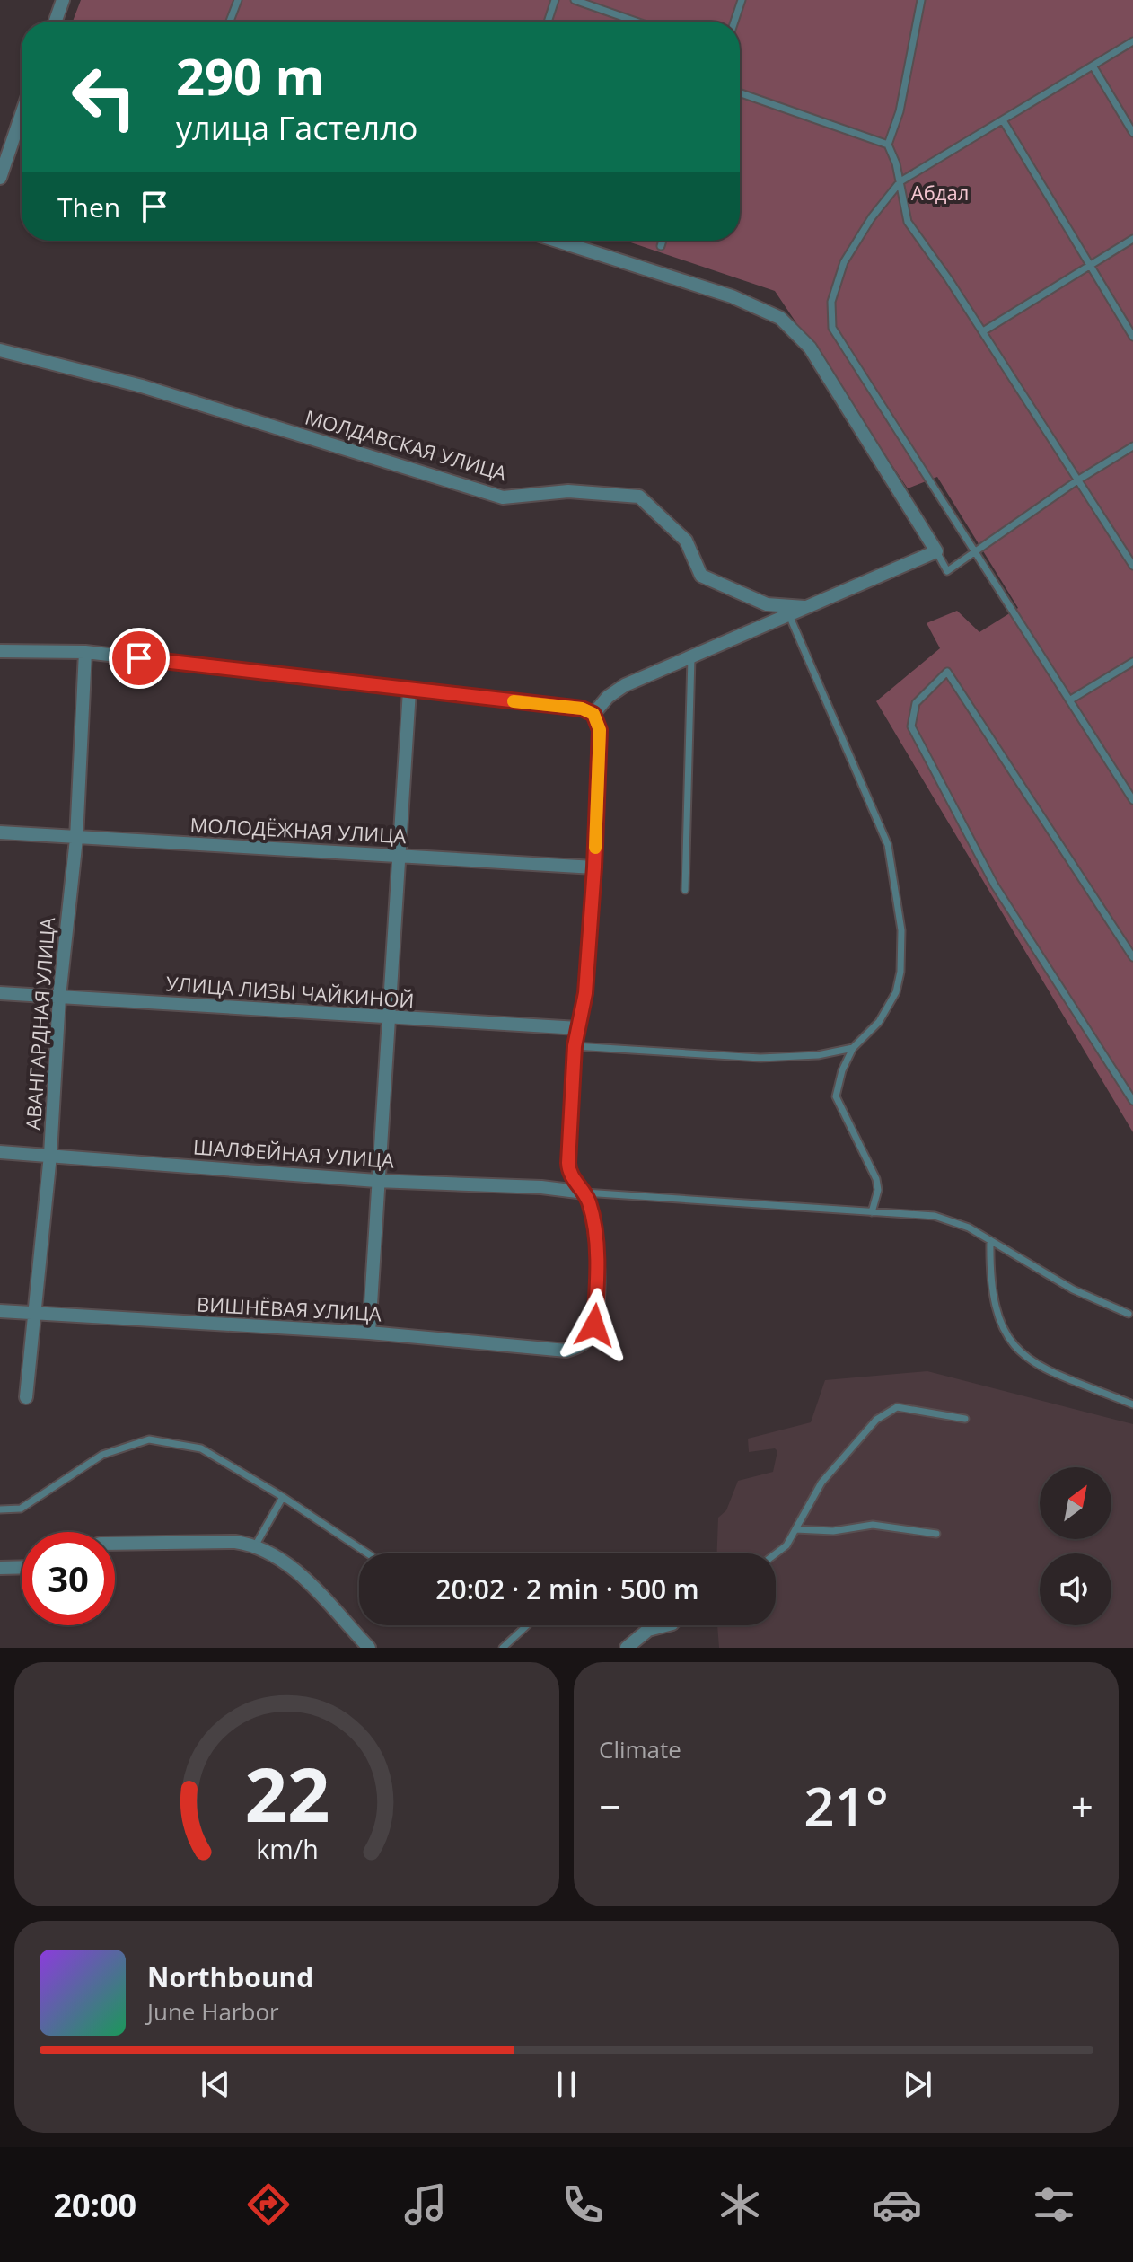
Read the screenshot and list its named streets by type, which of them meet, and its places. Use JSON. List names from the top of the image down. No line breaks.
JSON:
{"streets":{"street":["МОЛДАВСКАЯ УЛИЦА","МОЛОДЁЖНАЯ УЛИЦА","УЛИЦА ЛИЗЫ ЧАЙКИНОЙ","АВАНГАРДНАЯ УЛИЦА","ШАЛФЕЙНАЯ УЛИЦА","ВИШНЁВАЯ УЛИЦА"]},"crossings":[["МОЛОДЁЖНАЯ УЛИЦА","АВАНГАРДНАЯ УЛИЦА"],["УЛИЦА ЛИЗЫ ЧАЙКИНОЙ","АВАНГАРДНАЯ УЛИЦА"],["АВАНГАРДНАЯ УЛИЦА","ШАЛФЕЙНАЯ УЛИЦА"],["АВАНГАРДНАЯ УЛИЦА","ВИШНЁВАЯ УЛИЦА"],["ШАЛФЕЙНАЯ УЛИЦА","ВИШНЁВАЯ УЛИЦА"]],"parks":["Абдал"],"north":"top right","page":{"turn":["290 m","улица Гастелло"],"then":"Then","limit":"30","trip":"20:02 · 2 min · 500 m","tile":"Climate","heat":["−","21°","+"],"song":["Northbound","June Harbor"],"tabs":"20:00","gauge":["22","km/h"]}}
